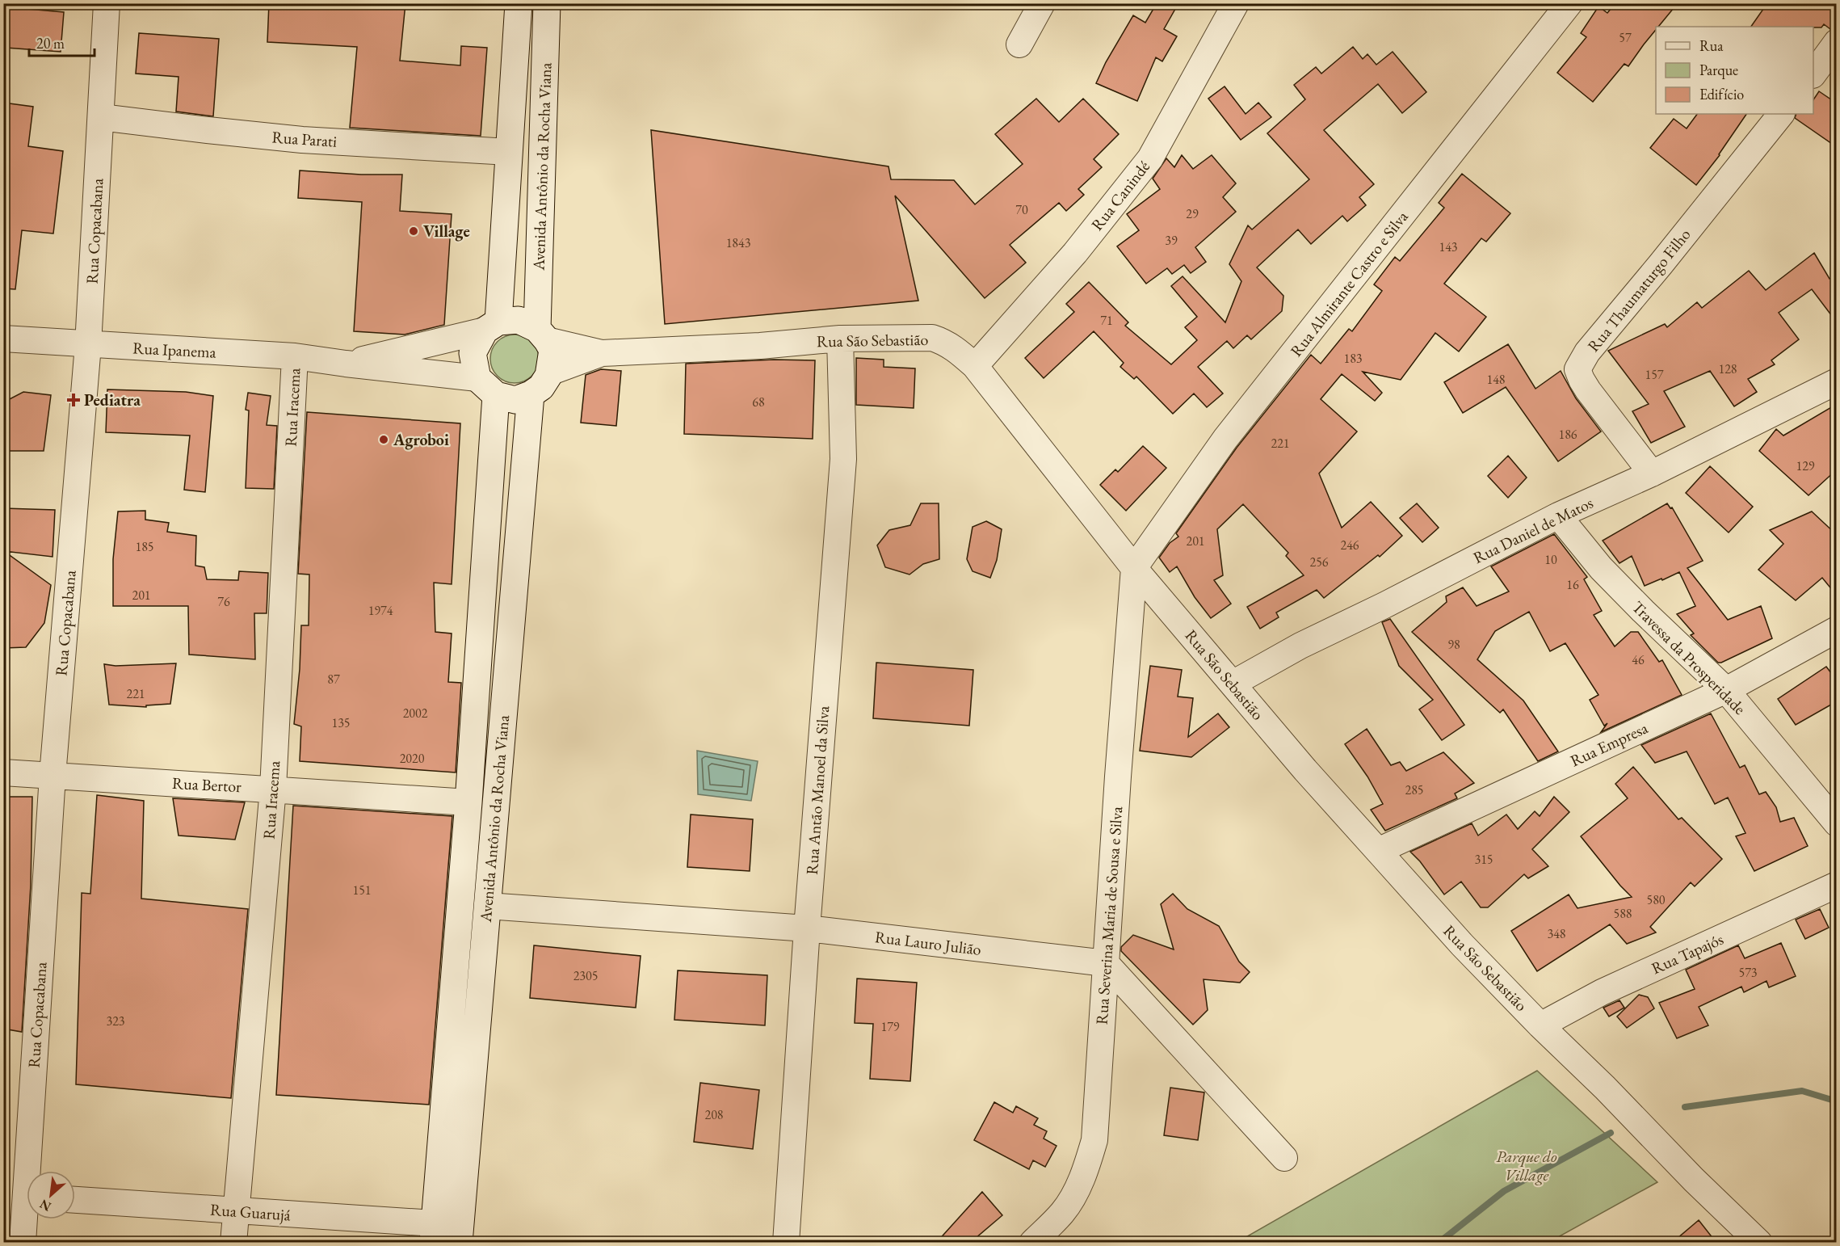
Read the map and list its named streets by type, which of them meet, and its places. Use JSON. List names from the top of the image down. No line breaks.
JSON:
{"streets":{"main road":["Avenida Antônio da Rocha Viana"],"street":["Rua Parati","Rua Canindé","Rua Copacabana","Rua Almirante Castro e Silva","Rua Thaumaturgo Filho","Rua São Sebastião","Rua Ipanema","Rua Iracema","Rua Daniel de Matos","Travessa da Prosperidade","Rua Empresa","Rua Bertor","Rua Antão Manoel da Silva","Rua Severina Maria de Sousa e Silva","Rua Lauro Julião","Rua Tapajós","Rua Guarujá"]},"crossings":[["Rua Parati","Avenida Antônio da Rocha Viana"],["Rua Parati","Rua Copacabana"],["Avenida Antônio da Rocha Viana","Rua São Sebastião"],["Avenida Antônio da Rocha Viana","Rua Ipanema"],["Avenida Antônio da Rocha Viana","Rua Bertor"],["Avenida Antônio da Rocha Viana","Rua Lauro Julião"],["Avenida Antônio da Rocha Viana","Rua Guarujá"],["Rua Canindé","Rua São Sebastião"],["Rua Copacabana","Rua Ipanema"],["Rua Copacabana","Rua Bertor"],["Rua Almirante Castro e Silva","Rua São Sebastião"],["Rua Almirante Castro e Silva","Rua Severina Maria de Sousa e Silva"],["Rua Thaumaturgo Filho","Rua Daniel de Matos"],["Rua São Sebastião","Rua Ipanema"],["Rua São Sebastião","Rua Daniel de Matos"],["Rua São Sebastião","Rua Empresa"],["Rua São Sebastião","Rua Antão Manoel da Silva"],["Rua São Sebastião","Rua Severina Maria de Sousa e Silva"],["Rua São Sebastião","Rua Tapajós"],["Rua Ipanema","Rua Iracema"],["Rua Iracema","Rua Bertor"],["Rua Iracema","Rua Guarujá"],["Rua Daniel de Matos","Travessa da Prosperidade"],["Travessa da Prosperidade","Rua Empresa"],["Rua Antão Manoel da Silva","Rua Lauro Julião"],["Rua Severina Maria de Sousa e Silva","Rua Lauro Julião"]],"parks":["Parque do Village"],"places":{"other":["Village","Agroboi"],"health":["Pediatra"]},"house_numbers":["57","70","29","39","1843","143","71","183","128","157","148","68","186","221","129","201","246","185","10","256","16","201","76","1974","98","46","87","221","2002","135","2020","285","315","151","580","588","348","573","2305","323","179","208"],"legend":["Rua","Parque","Edifício"],"scale_bar":"20 m","north":"bottom left"}
